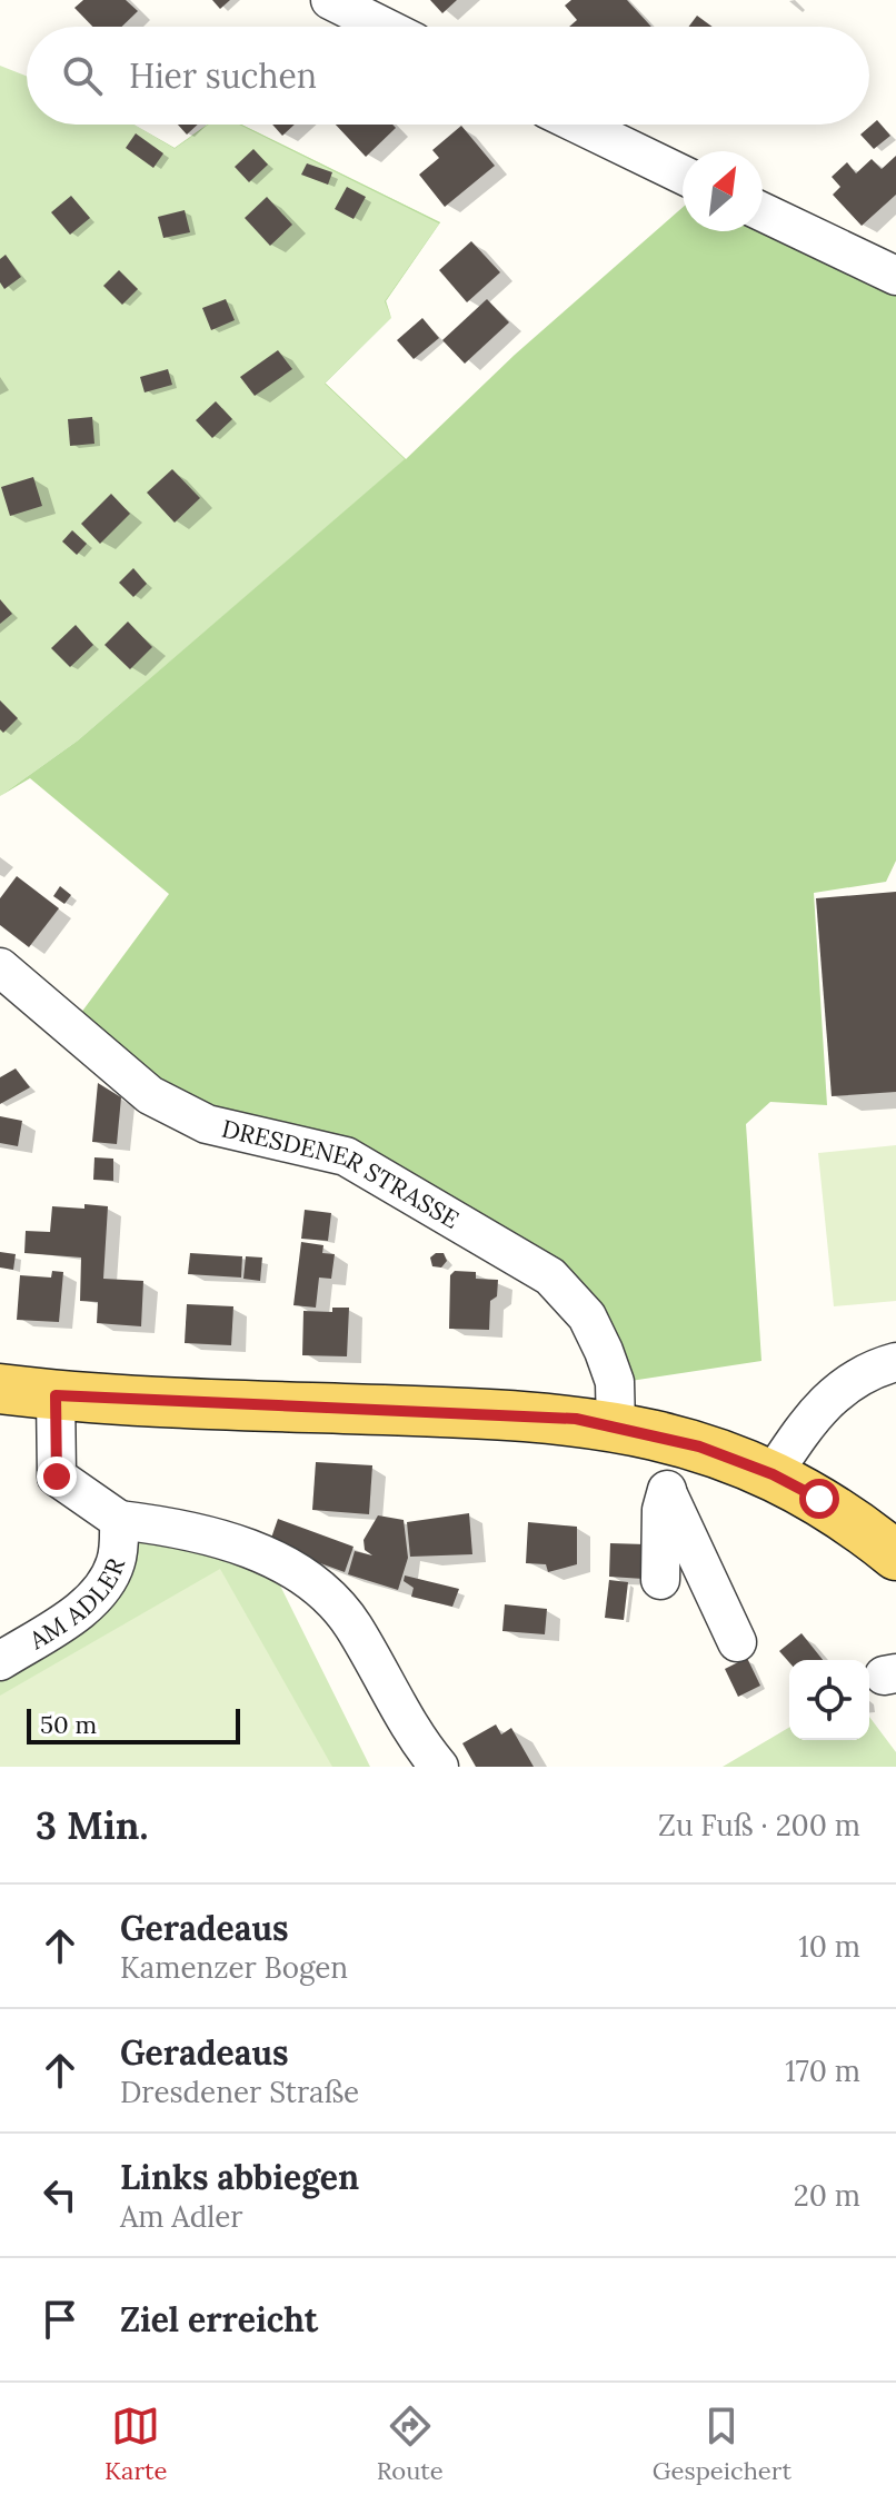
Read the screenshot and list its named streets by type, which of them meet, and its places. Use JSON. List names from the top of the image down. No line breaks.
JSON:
{"streets":{"street":["DRESDENER STRASSE","AM ADLER"]},"scale_bar":"50 m","north":"top right","page":{"search":"Hier suchen","scale":"50 m","heading":["3 Min.","Zu Fuß · 200 m"],"list":[["Geradeaus","Kamenzer Bogen","10 m"],["Geradeaus","Dresdener Straße","170 m"],["Links abbiegen","Am Adler","20 m"],"Ziel erreicht"],"nav":["Karte","Route","Gespeichert"]}}
